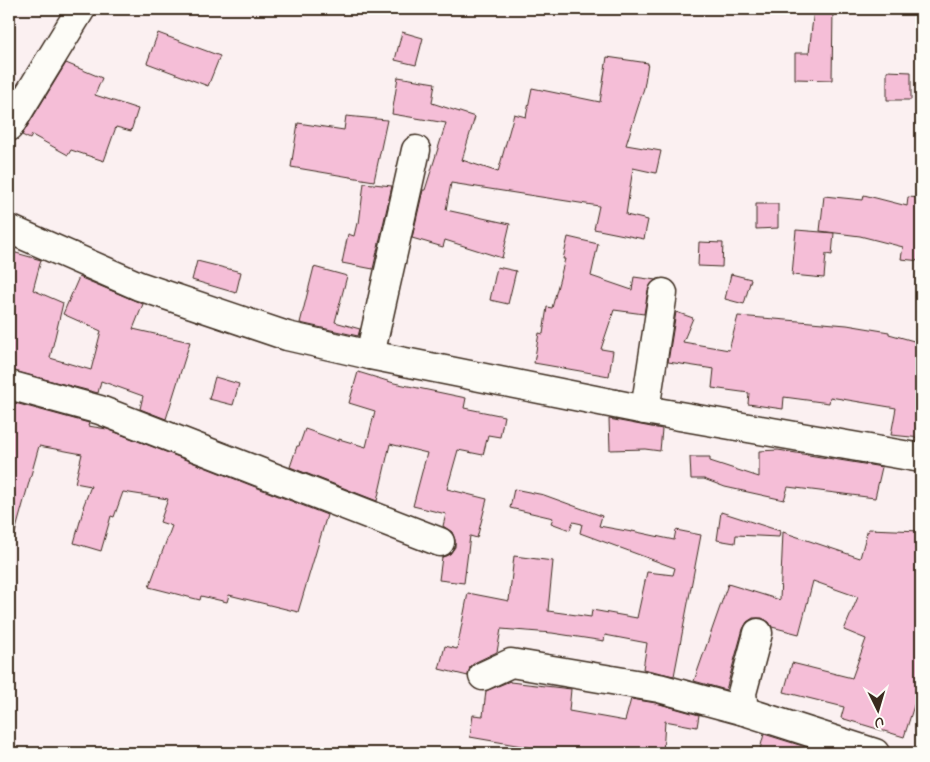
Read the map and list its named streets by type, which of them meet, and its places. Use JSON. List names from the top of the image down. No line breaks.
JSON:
{"north":"bottom"}
